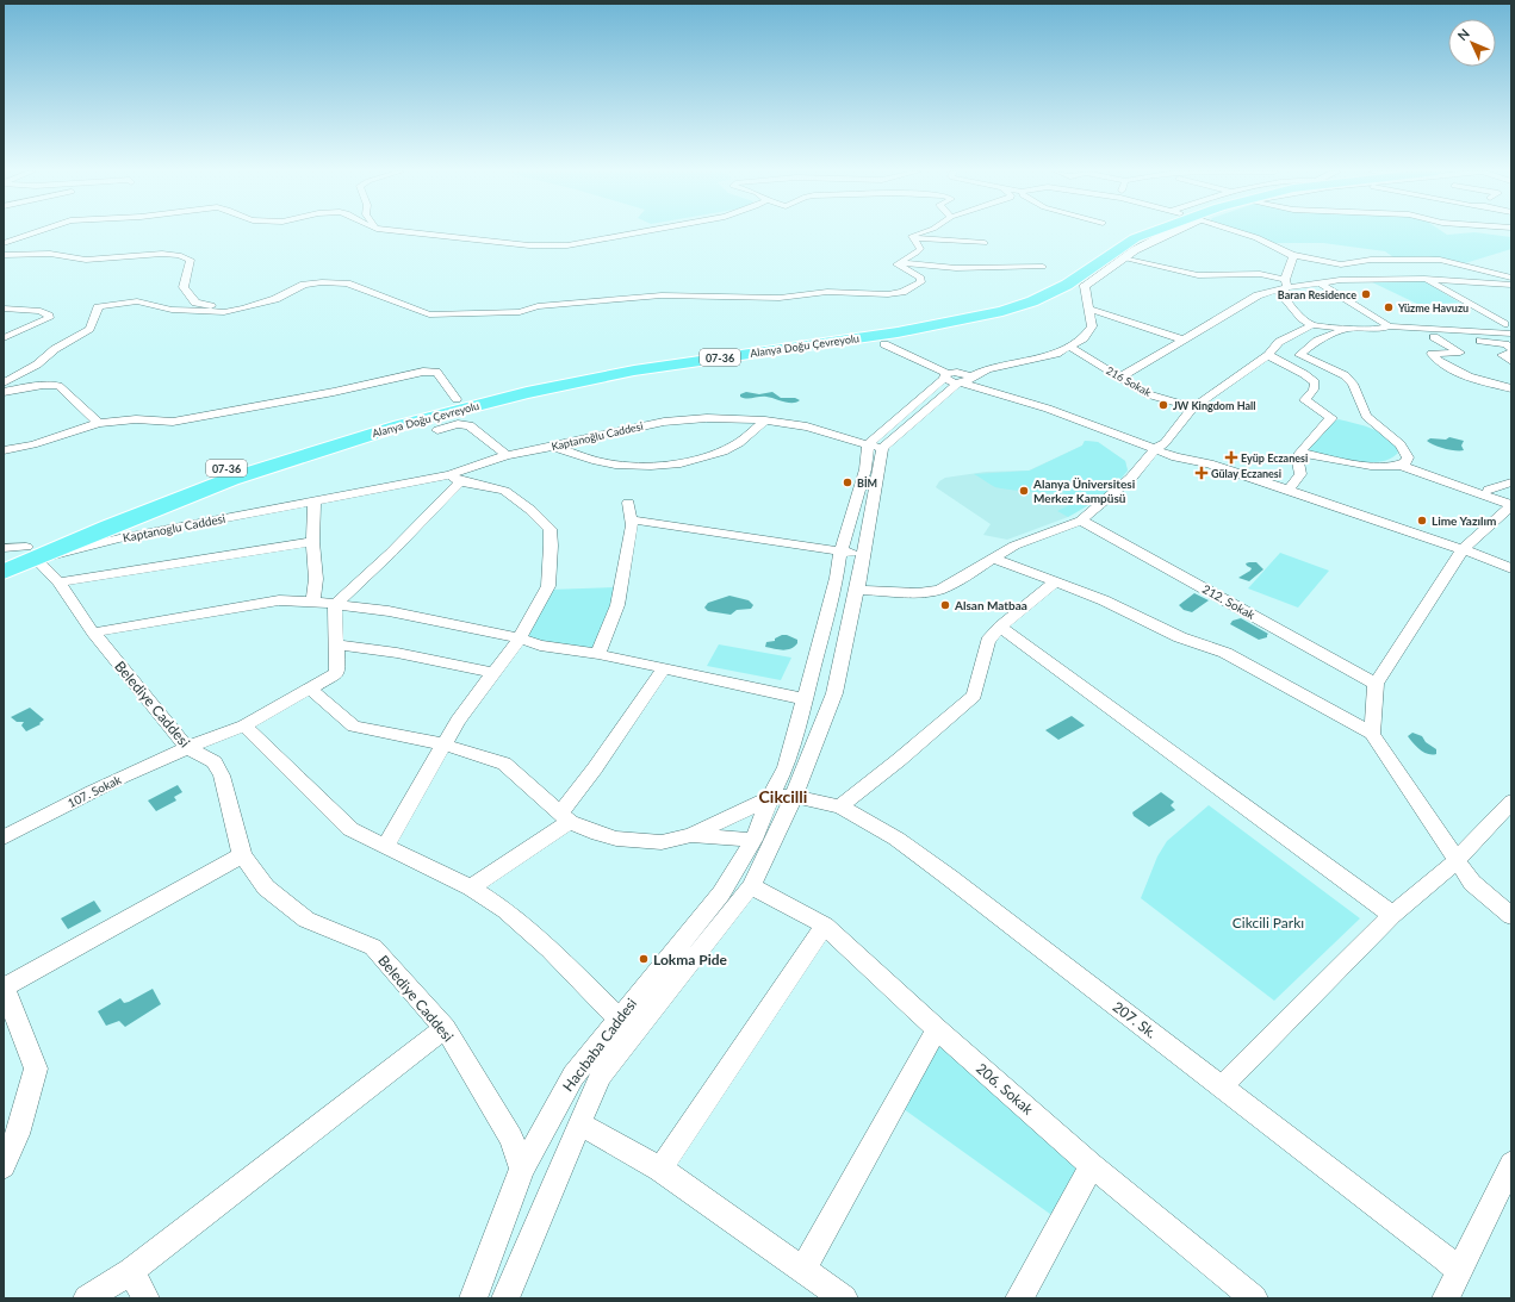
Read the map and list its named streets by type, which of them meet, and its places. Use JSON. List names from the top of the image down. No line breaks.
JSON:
{"streets":{"highway":["Alanya Doğu Çevreyolu","07-36"],"street":["216 Sokak","Kaptanoğlu Caddesi","Kaptanoglu Caddesi","212. Sokak","Belediye Caddesi","107. Sokak","207. Sk.","Hacıbaba Caddesi","206. Sokak"]},"crossings":[["Alanya Doğu Çevreyolu","Kaptanoglu Caddesi"],["Alanya Doğu Çevreyolu","Belediye Caddesi"],["Kaptanoğlu Caddesi","Kaptanoglu Caddesi"],["Kaptanoğlu Caddesi","Hacıbaba Caddesi"],["Kaptanoglu Caddesi","Belediye Caddesi"],["Belediye Caddesi","107. Sokak"],["Belediye Caddesi","Hacıbaba Caddesi"],["207. Sk.","Hacıbaba Caddesi"]],"districts":["Cikcilli"],"parks":["Cikcili Parkı"],"places":{"other":["Baran Residence","Yüzme Havuzu","JW Kingdom Hall","BİM","Alanya Üniversitesi Merkez Kampüsü","Lime Yazılım","Alsan Matbaa","Lokma Pide"],"health":["Eyüp Eczanesi","Gülay Eczanesi"]},"north":"top left"}
